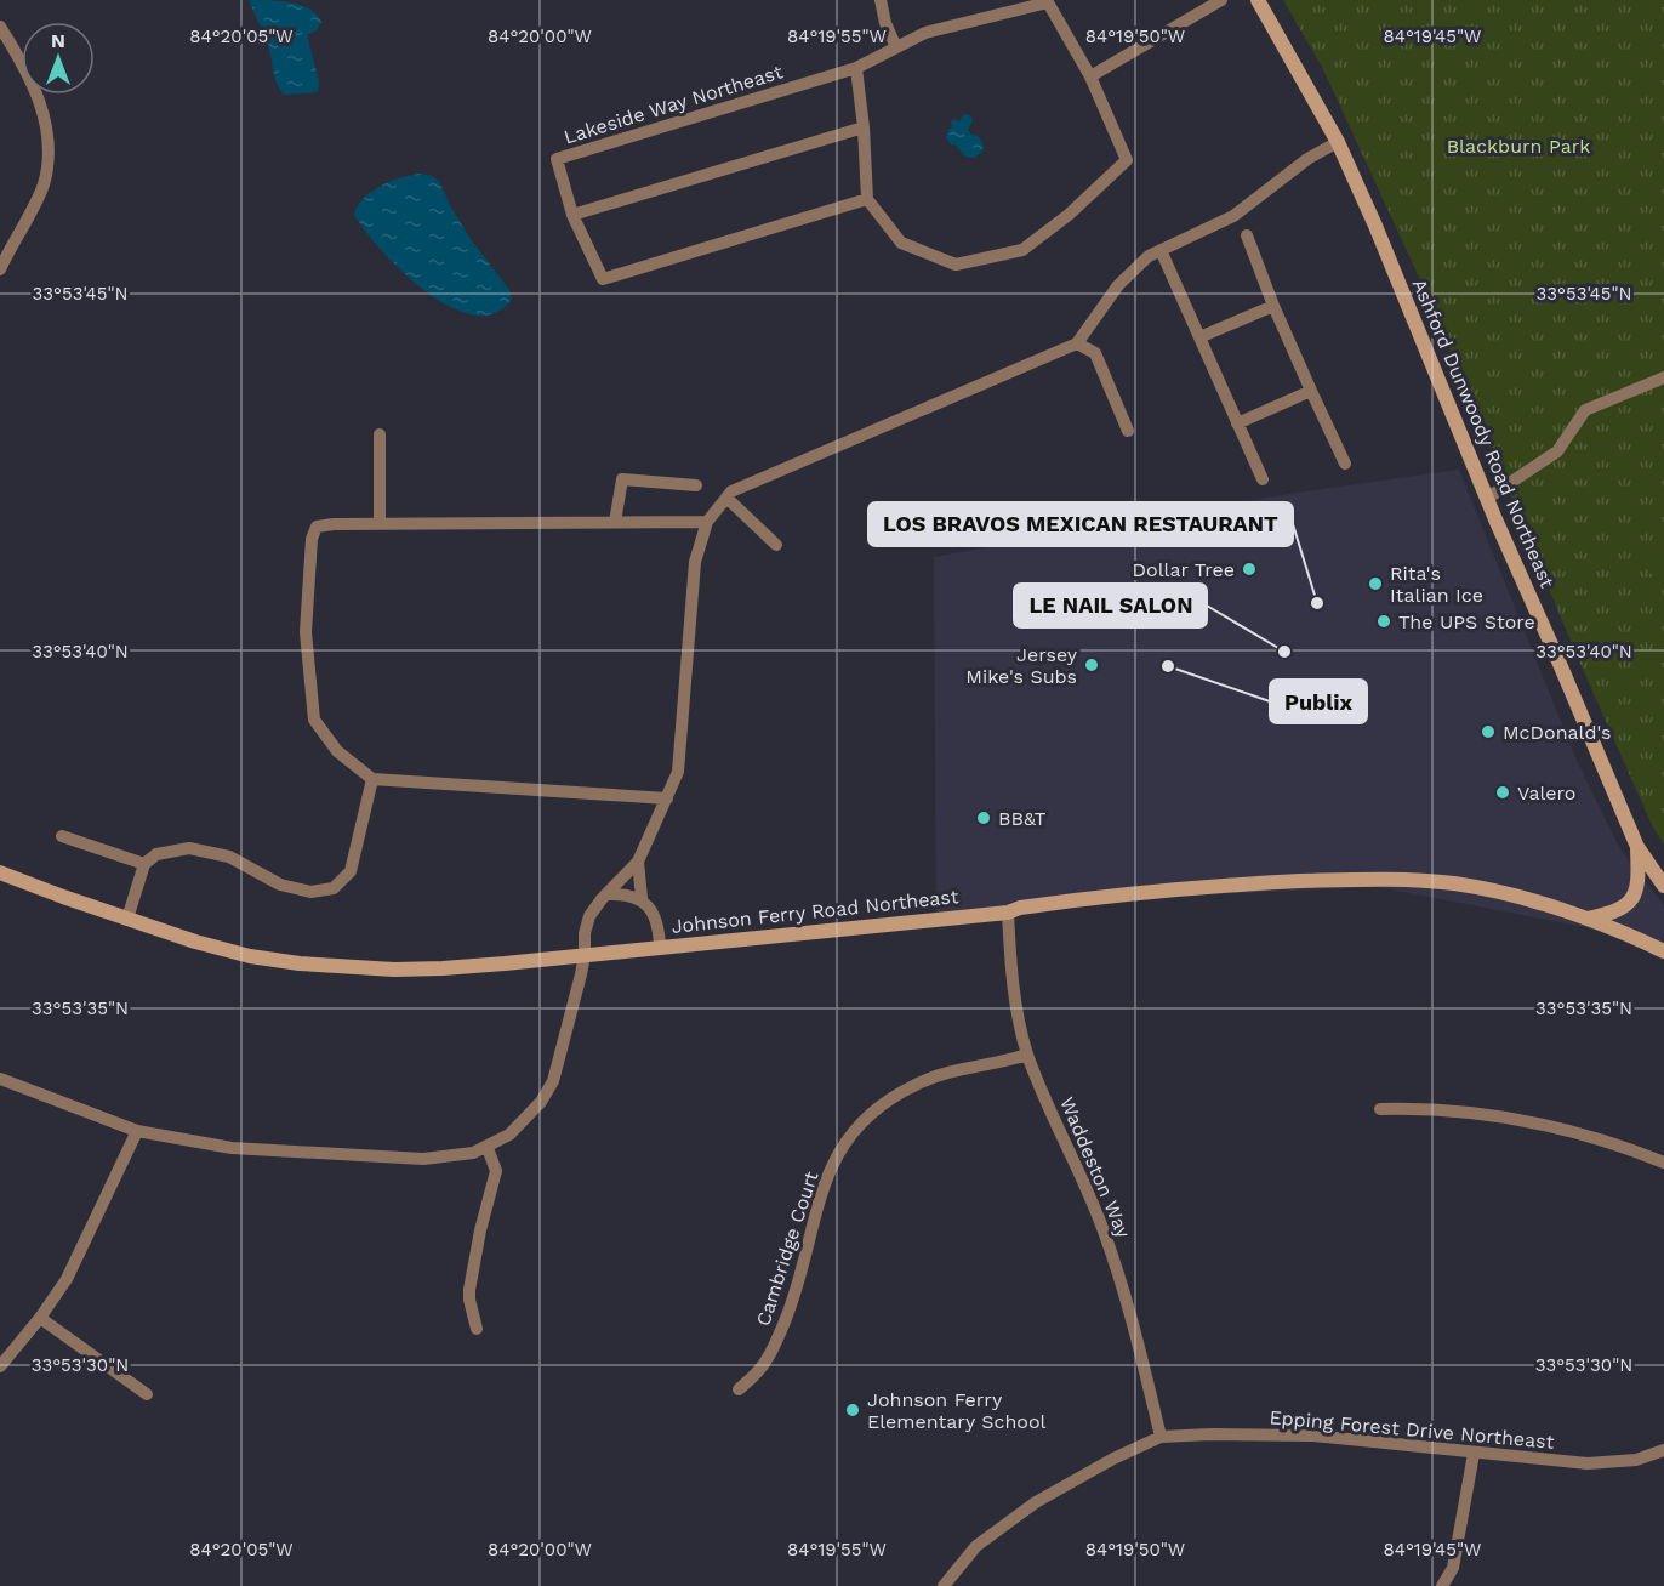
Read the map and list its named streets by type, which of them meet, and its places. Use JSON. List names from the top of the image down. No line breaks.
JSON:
{"streets":{"main road":["Ashford Dunwoody Road Northeast","Johnson Ferry Road Northeast"],"street":["Lakeside Way Northeast","Waddeston Way","Cambridge Court","Epping Forest Drive Northeast"]},"crossings":[["Johnson Ferry Road Northeast","Waddeston Way"],["Waddeston Way","Cambridge Court"],["Waddeston Way","Epping Forest Drive Northeast"]],"parks":["Blackburn Park"],"places":["Dollar Tree","Rita's Italian Ice","LOS BRAVOS MEXICAN RESTAURANT","The UPS Store","LE NAIL SALON","Jersey Mike's Subs","Publix","McDonald's","Valero","BB&T","Johnson Ferry Elementary School"],"north":"top","coordinates":["84°20'05\"W","84°20'00\"W","84°19'55\"W","84°19'50\"W","84°19'45\"W","33°53'45\"N","33°53'40\"N","33°53'35\"N","33°53'30\"N"]}
